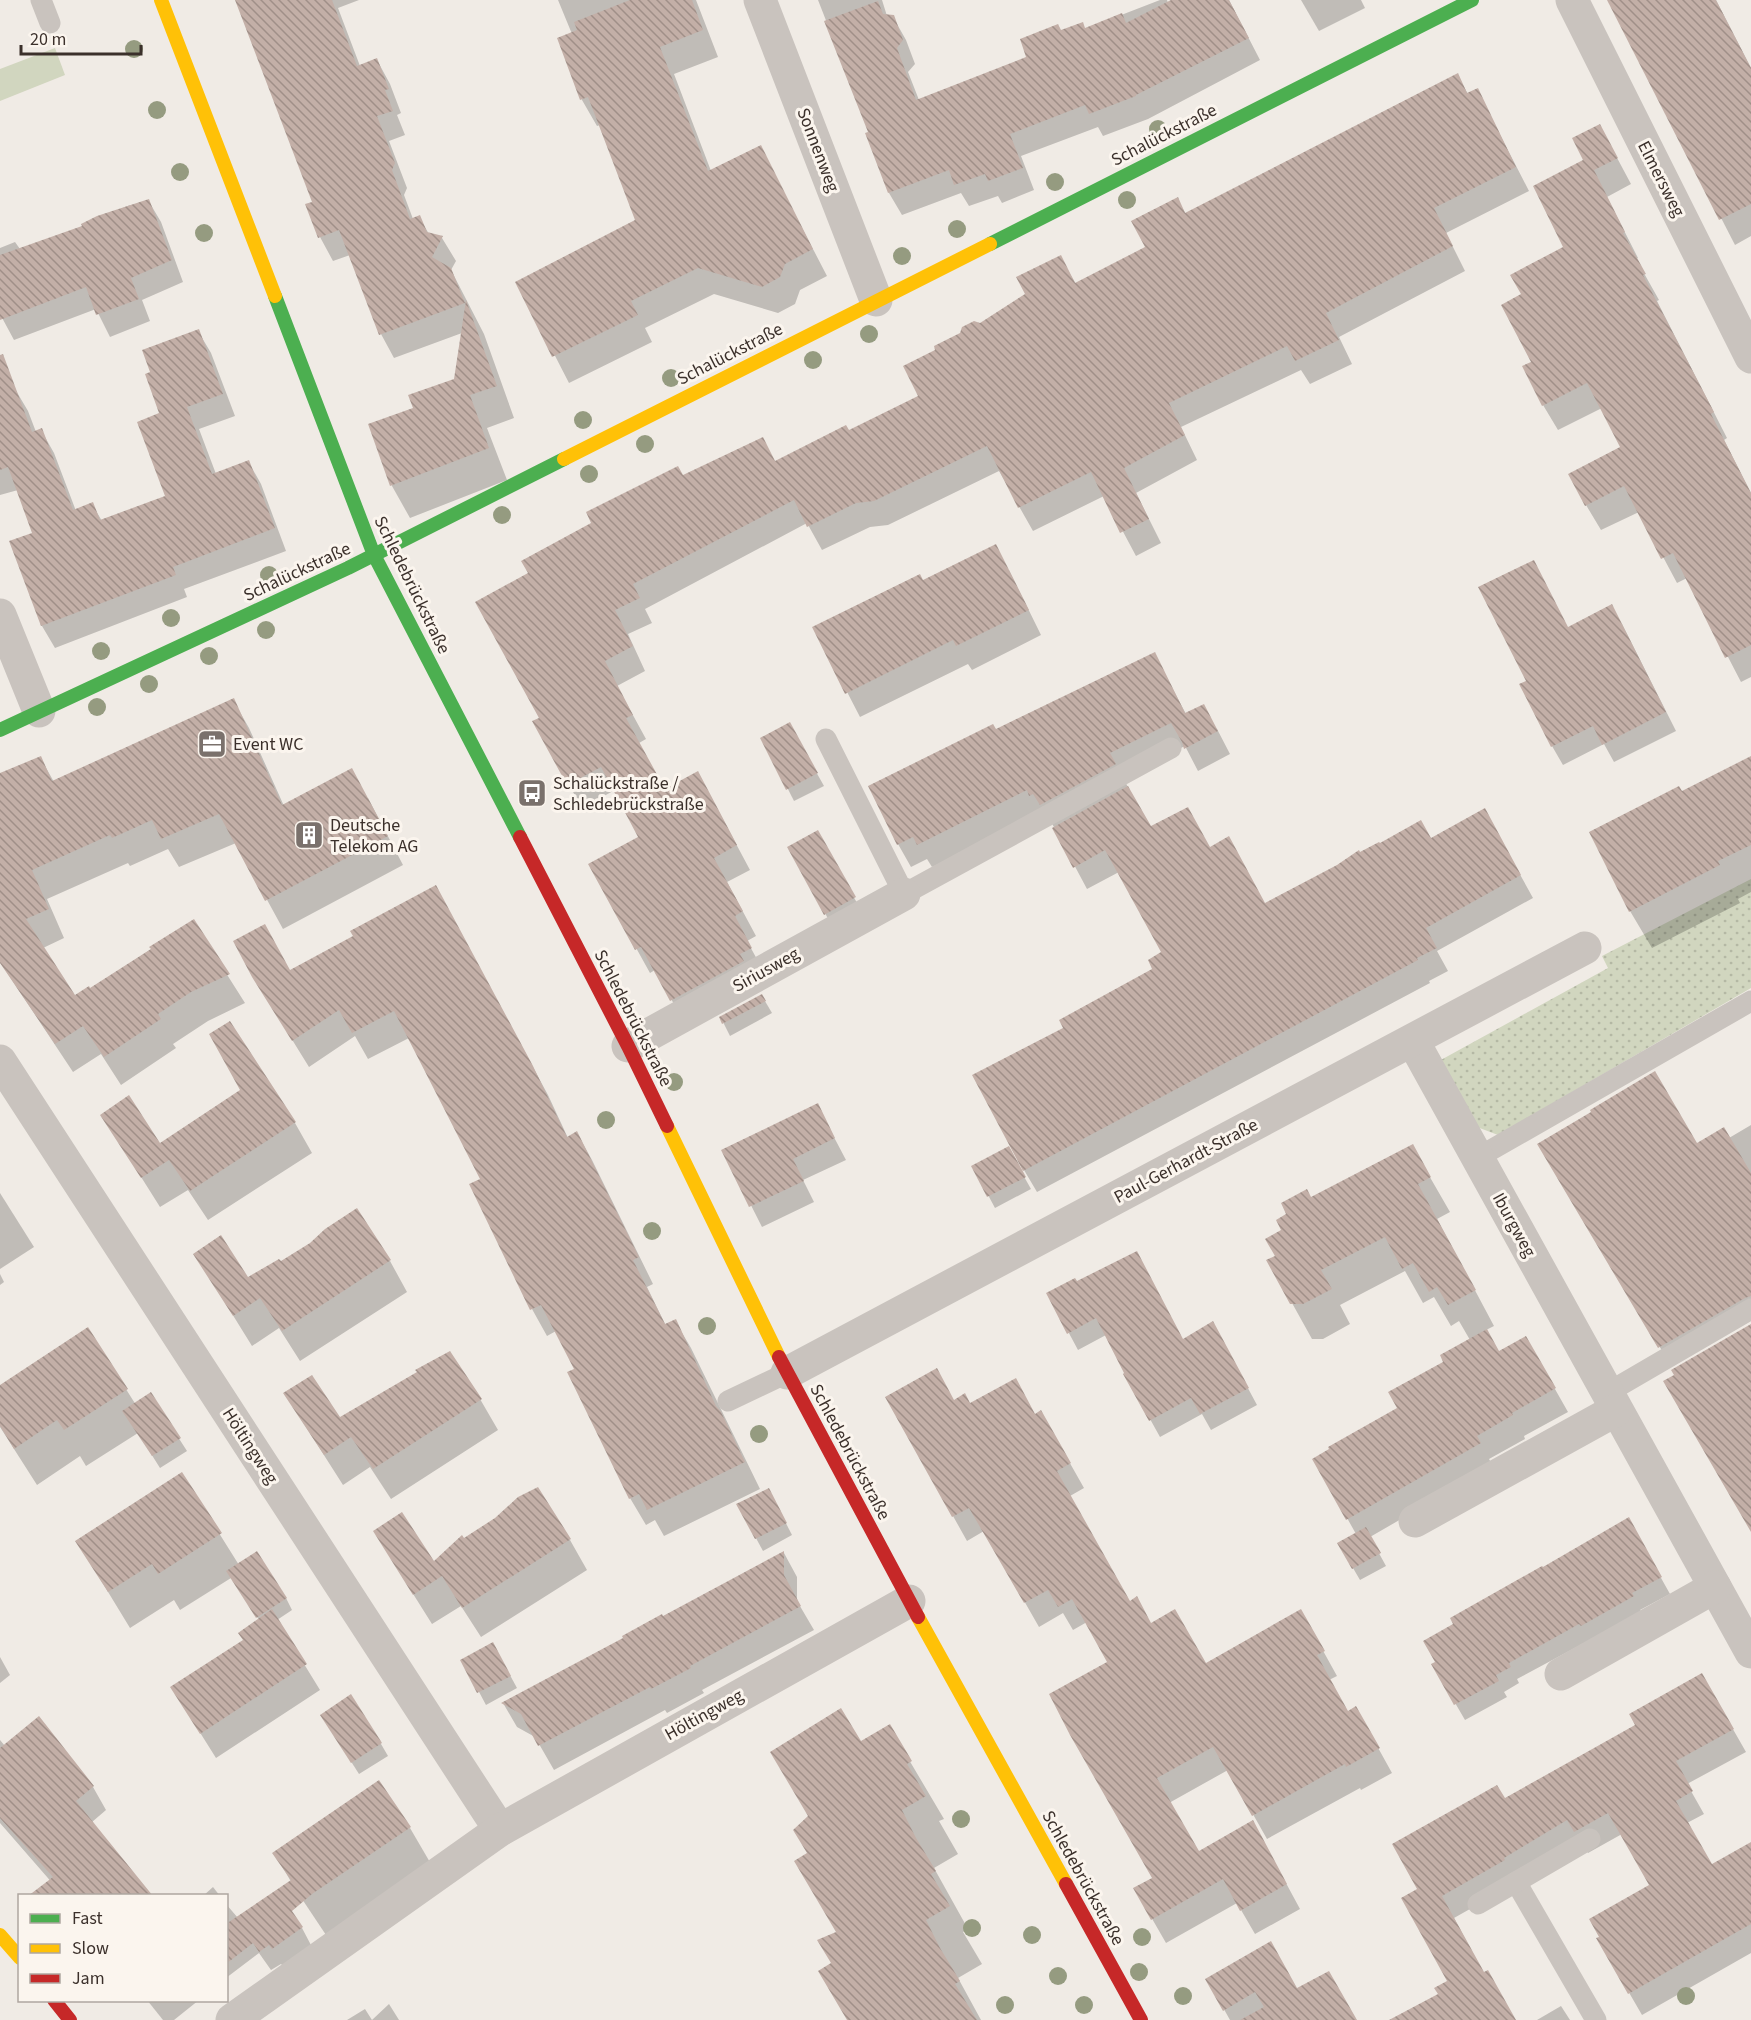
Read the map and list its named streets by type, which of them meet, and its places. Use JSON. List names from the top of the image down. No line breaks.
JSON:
{"streets":{"street":["Schalückstraße","Sonnenweg","Elmersweg","Schledebrückstraße","Siriusweg","Paul-Gerhardt-Straße","Iburgweg","Höltingweg"]},"crossings":[["Schalückstraße","Sonnenweg"],["Schalückstraße","Schledebrückstraße"],["Schledebrückstraße","Siriusweg"],["Schledebrückstraße","Paul-Gerhardt-Straße"],["Schledebrückstraße","Höltingweg"],["Paul-Gerhardt-Straße","Iburgweg"]],"places":{"office":["Event WC"],"bus stop":["Schalückstraße / Schledebrückstraße"],"building":["Deutsche Telekom AG"]},"legend":["Fast","Slow","Jam"],"scale_bar":"20 m"}
